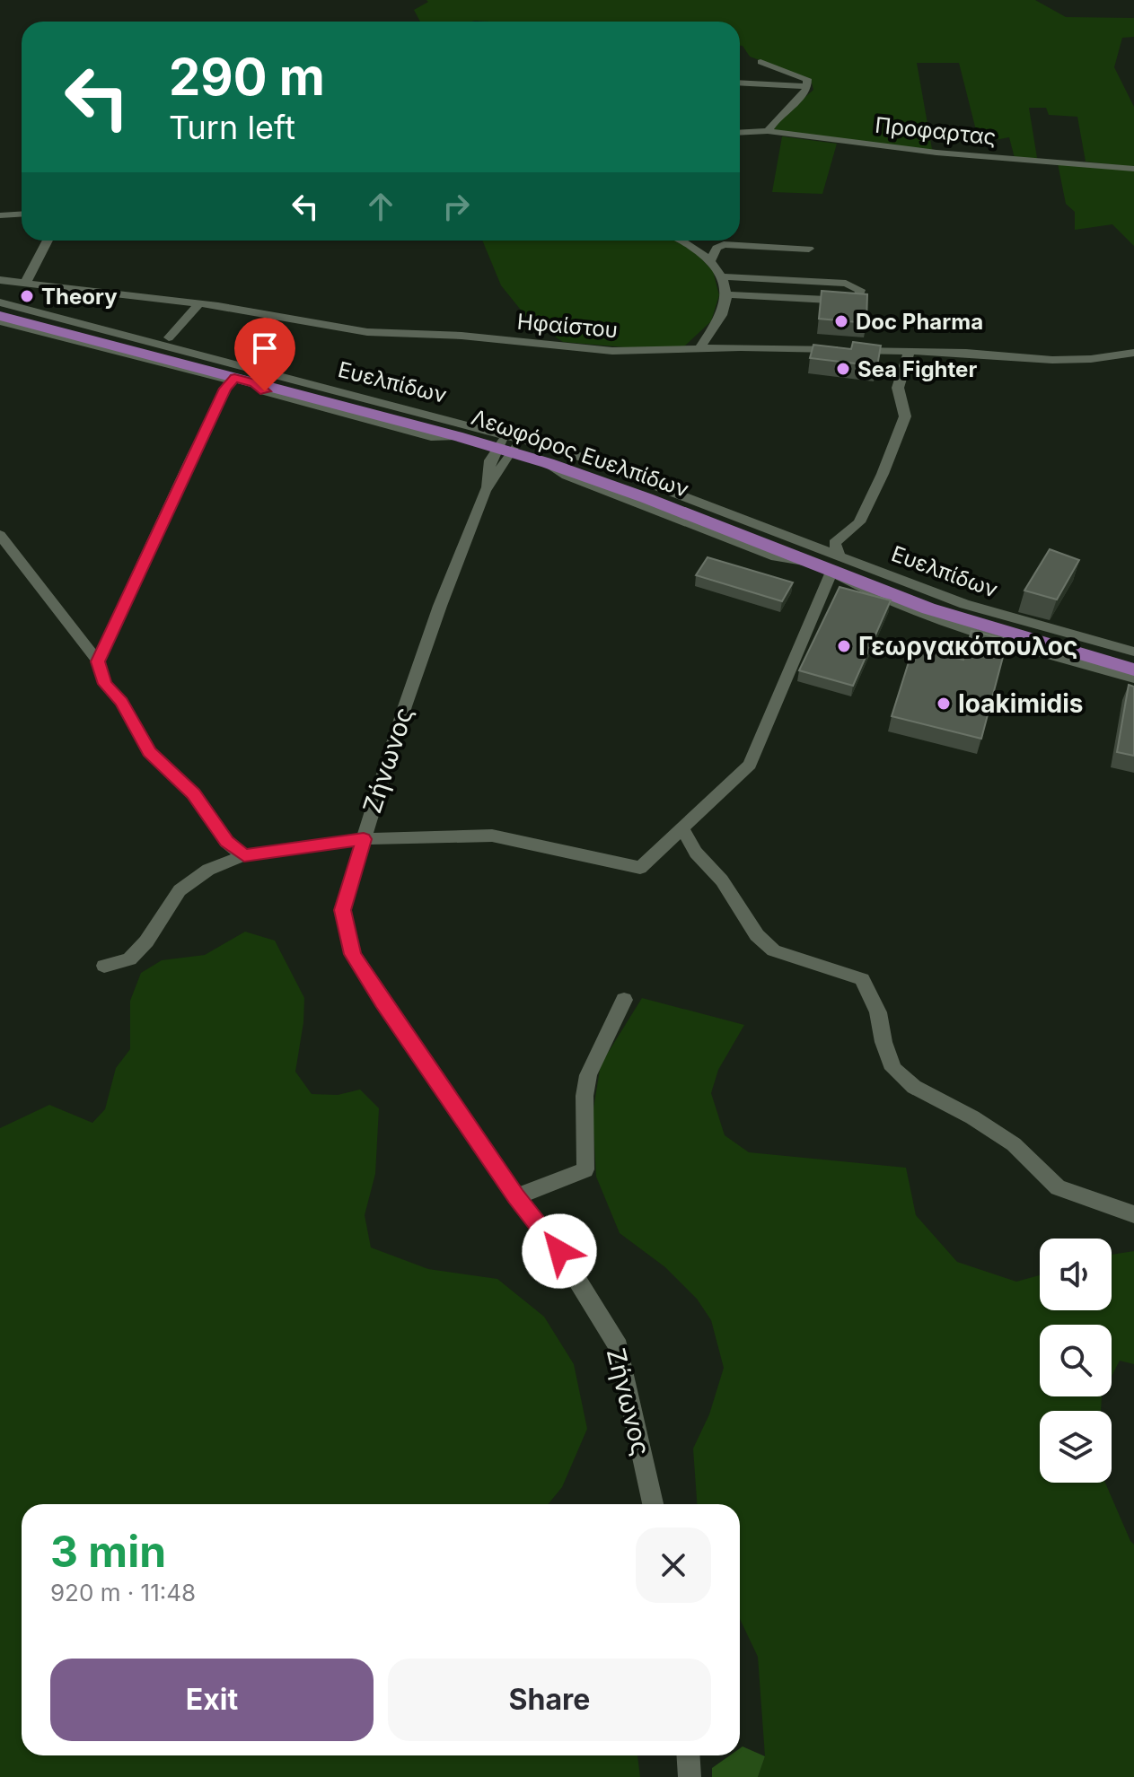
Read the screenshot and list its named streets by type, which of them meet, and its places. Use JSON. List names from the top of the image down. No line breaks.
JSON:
{"streets":{"main road":["Λεωφόρος Ευελπίδων"],"street":["Προφαρτας","Ηφαίστου","Ευελπίδων","Ζήνωνος"]},"crossings":[["Ευελπίδων","Λεωφόρος Ευελπίδων"],["Λεωφόρος Ευελπίδων","Ζήνωνος"]],"places":["Theory","Doc Pharma","Sea Fighter","Γεωργακόπουλος","Ioakimidis"],"page":{"turn":["290 m","Turn left"],"heading":["3 min","920 m · 11:48"],"buttons":["Exit","Share"]}}
